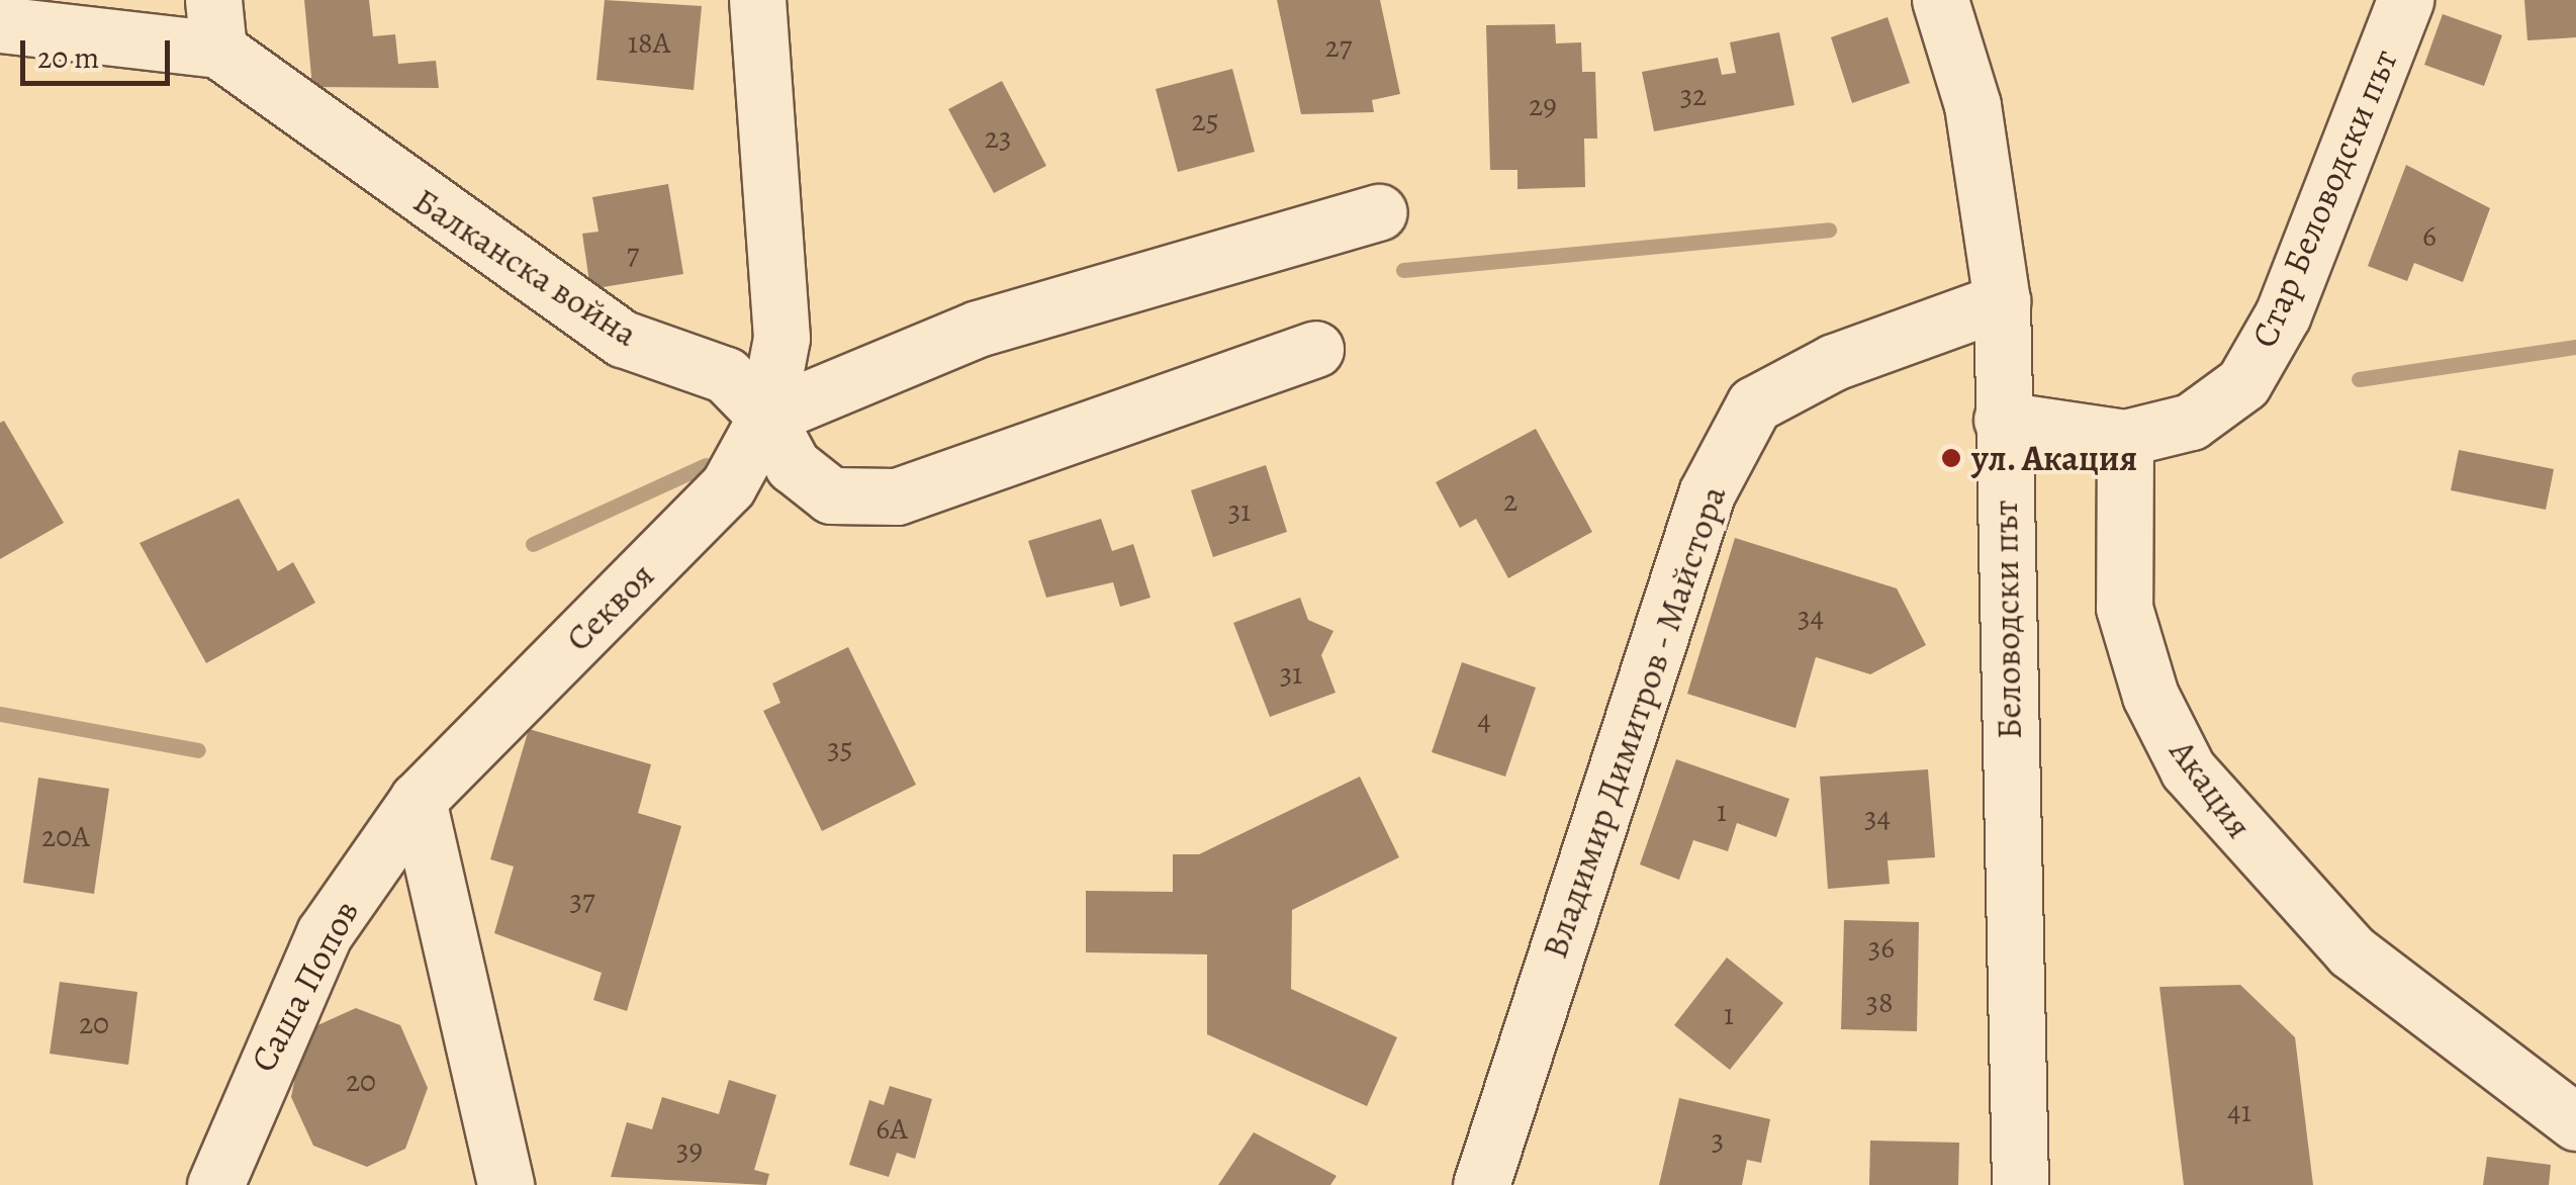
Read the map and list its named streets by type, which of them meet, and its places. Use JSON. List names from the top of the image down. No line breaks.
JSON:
{"streets":{"street":["Стар Беловодски път","Балканска война","Секвоя","Беловодски път","Владимир Димитров - Майстора","Акация","Саша Попов"]},"crossings":[["Стар Беловодски път","Акация"],["Балканска война","Секвоя"],["Секвоя","Саша Попов"],["Беловодски път","Владимир Димитров - Майстора"]],"places":["ул. Акация"],"house_numbers":["18А","27","32","29","25","23","6","7","2","31","34","31","4","35","1","34","20А","37","36","38","1","20","20","41","6A","3","39"],"scale_bar":"20 m"}
